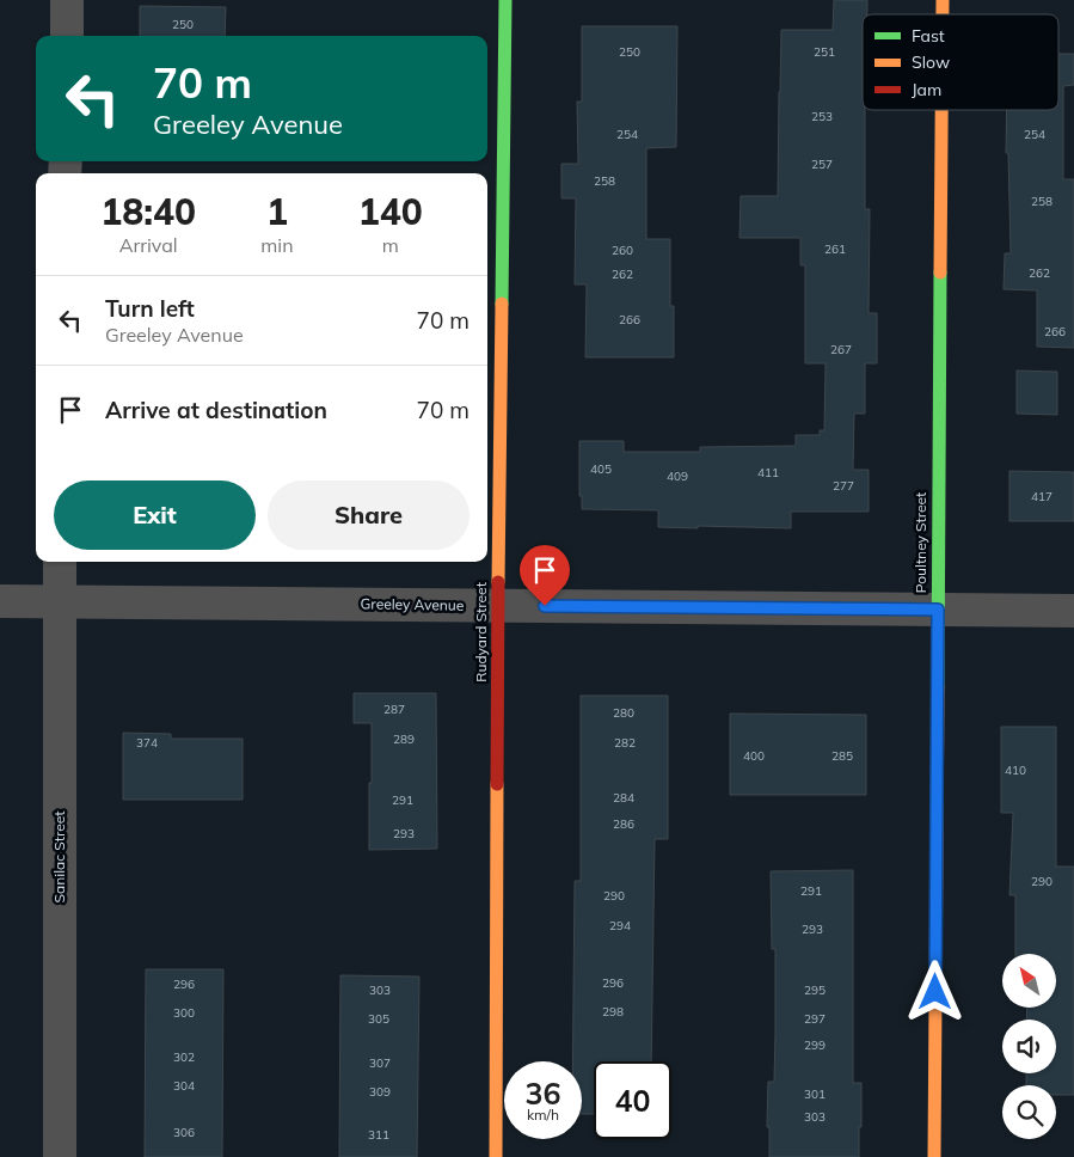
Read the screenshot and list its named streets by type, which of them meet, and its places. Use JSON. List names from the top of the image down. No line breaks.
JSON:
{"streets":{"street":["Poultney Street","Greeley Avenue","Rudyard Street","Sanilac Street"]},"crossings":[["Poultney Street","Greeley Avenue"],["Greeley Avenue","Rudyard Street"],["Greeley Avenue","Sanilac Street"]],"house_numbers":["250","250","251","253","254","254","257","258","258","261","260","262","262","266","266","267","405","411","409","277","417","287","280","289","374","282","400","285","410","284","291","286","293","290","291","290","294","293","296","296","303","295","298","300","305","297","299","302","307","304","309","301","303","306","311"],"legend":["Fast","Slow","Jam"],"north":"top left","page":{"turn":["70 m","Greeley Avenue"],"eta":["18:40","Arrival","1","min","140","m"],"list":[{"name":"Turn left","note":"Greeley Avenue","value":"70 m"},{"name":"Arrive at destination","value":"70 m"}],"buttons":["Exit","Share"],"speed":"36 km/h","limit":"40"}}
